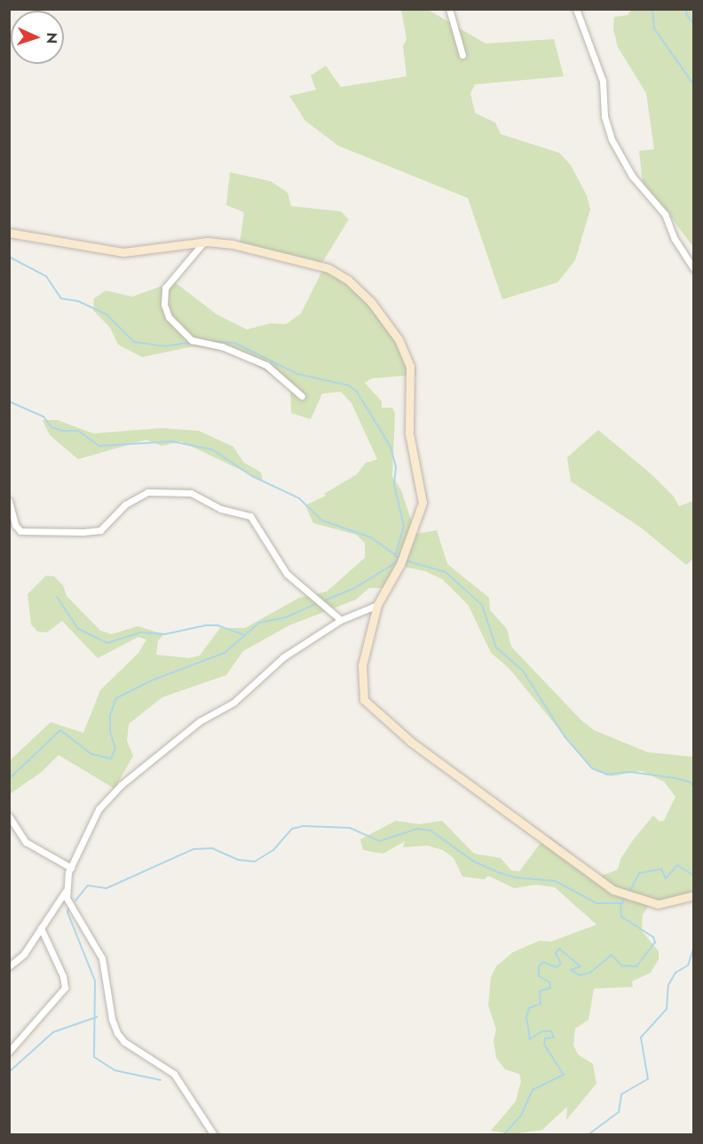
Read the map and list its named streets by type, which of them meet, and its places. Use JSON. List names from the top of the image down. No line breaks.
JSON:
{"north":"right"}
